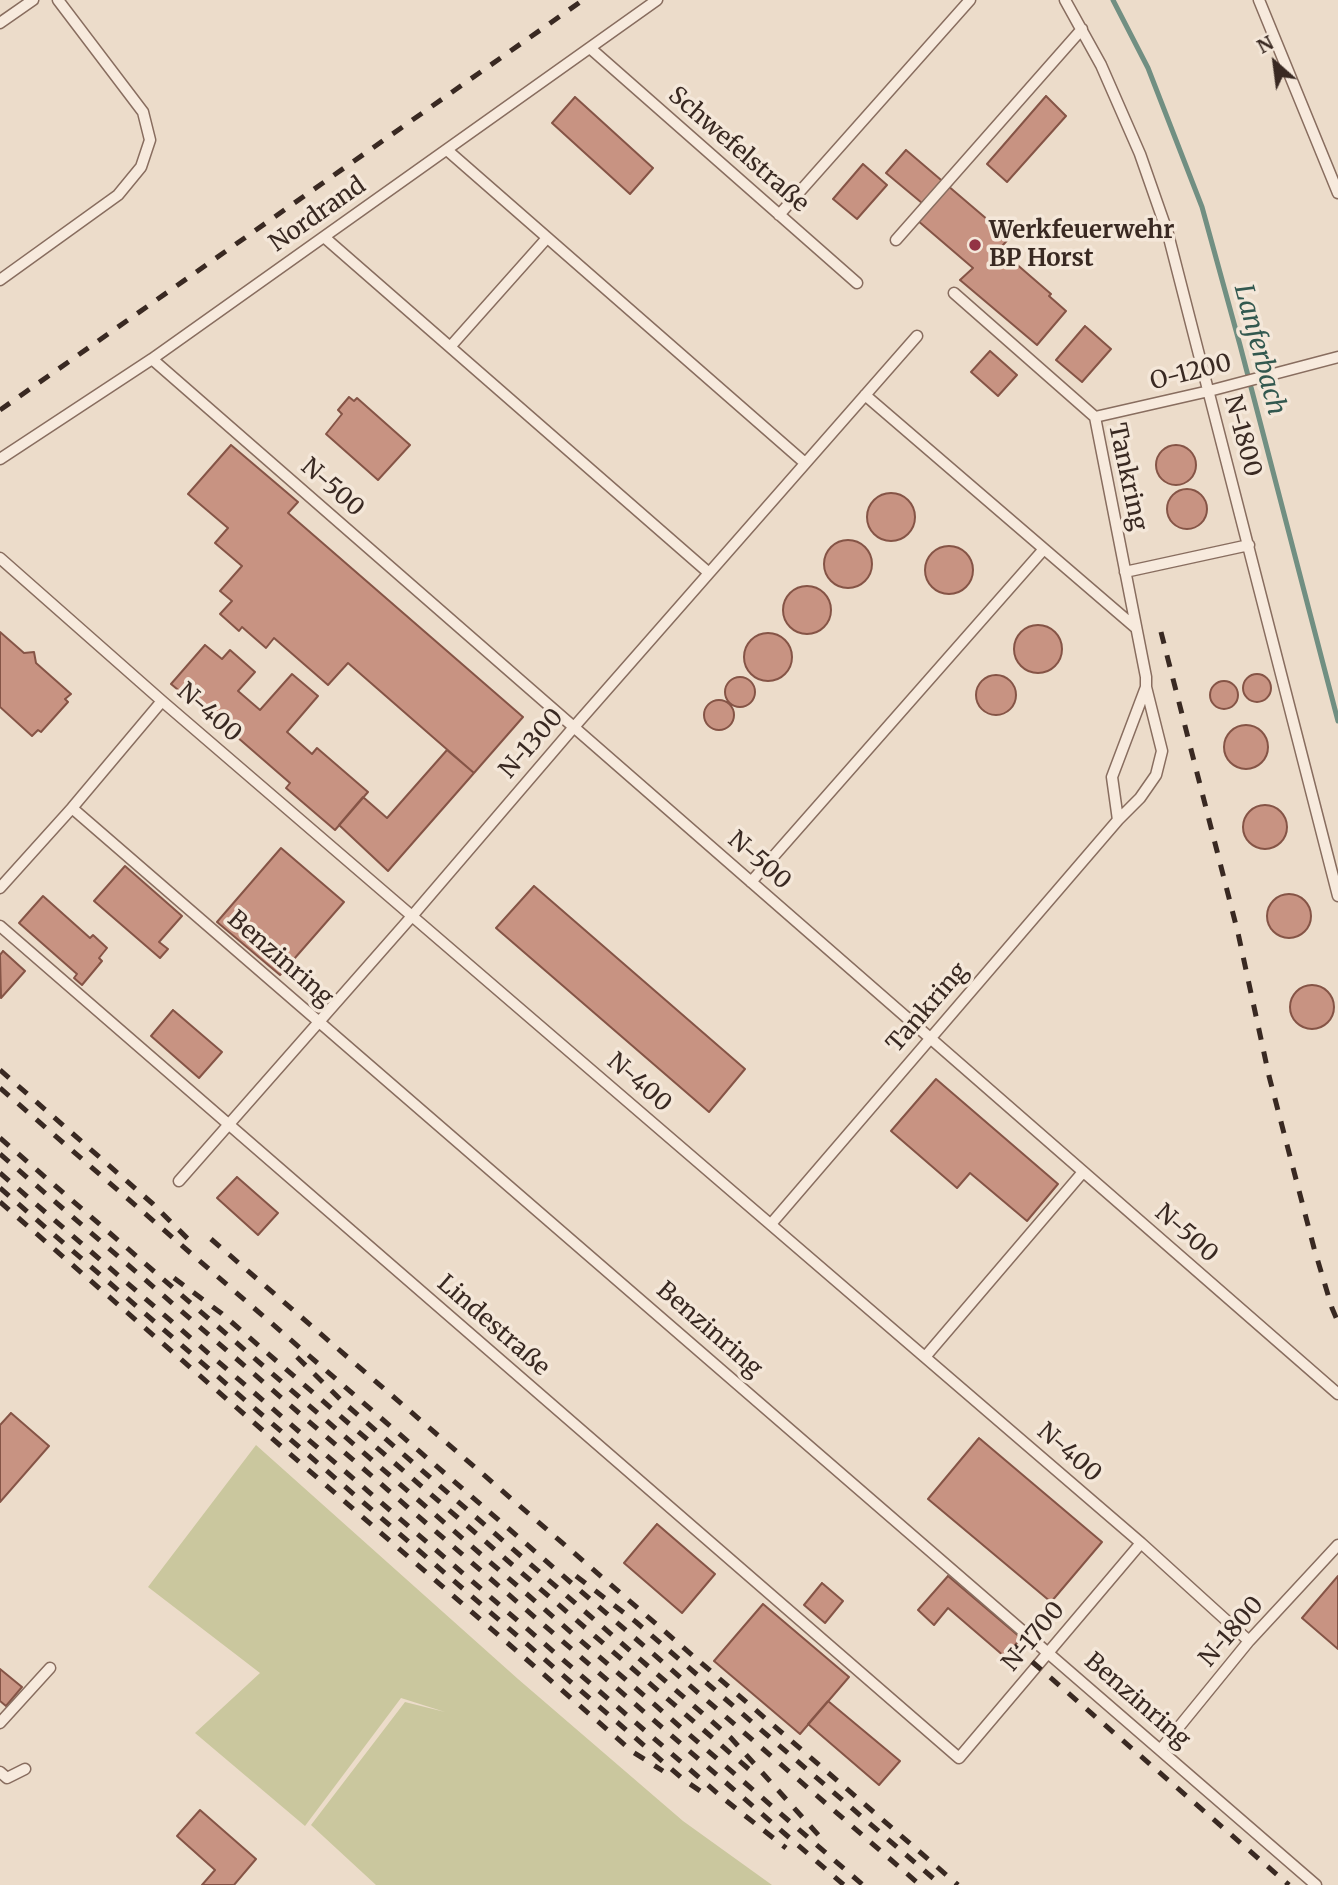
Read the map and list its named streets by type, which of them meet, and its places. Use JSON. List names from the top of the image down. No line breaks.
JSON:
{"streets":{"lane":["Schwefelstraße","Nordrand","O-1200","N-1800","Tankring","N-500","N-400","N-1300","Benzinring","Lindestraße","N-1700"]},"crossings":[["Schwefelstraße","Nordrand"],["Nordrand","N-500"],["O-1200","N-1800"],["O-1200","Tankring"],["N-1800","N-400"],["N-1800","Benzinring"],["Tankring","N-500"],["Tankring","N-400"],["N-500","N-1300"],["N-400","N-1300"],["N-400","N-1700"],["N-1300","Benzinring"],["N-1300","Lindestraße"],["Benzinring","N-1700"],["Lindestraße","N-1700"]],"water":["Lanferbach"],"places":["Werkfeuerwehr BP Horst"],"north":"top left"}
